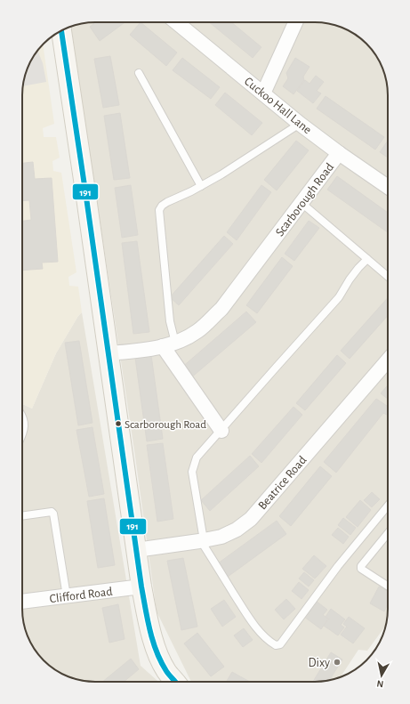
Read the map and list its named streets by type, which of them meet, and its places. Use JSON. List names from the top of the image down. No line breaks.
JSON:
{"streets":{"street":["Cuckoo Hall Lane","Scarborough Road","Beatrice Road","Clifford Road"]},"crossings":[["Cuckoo Hall Lane","Scarborough Road"]],"places":["Scarborough Road","Dixy"],"lines":["transit line 191"],"north":"bottom"}
